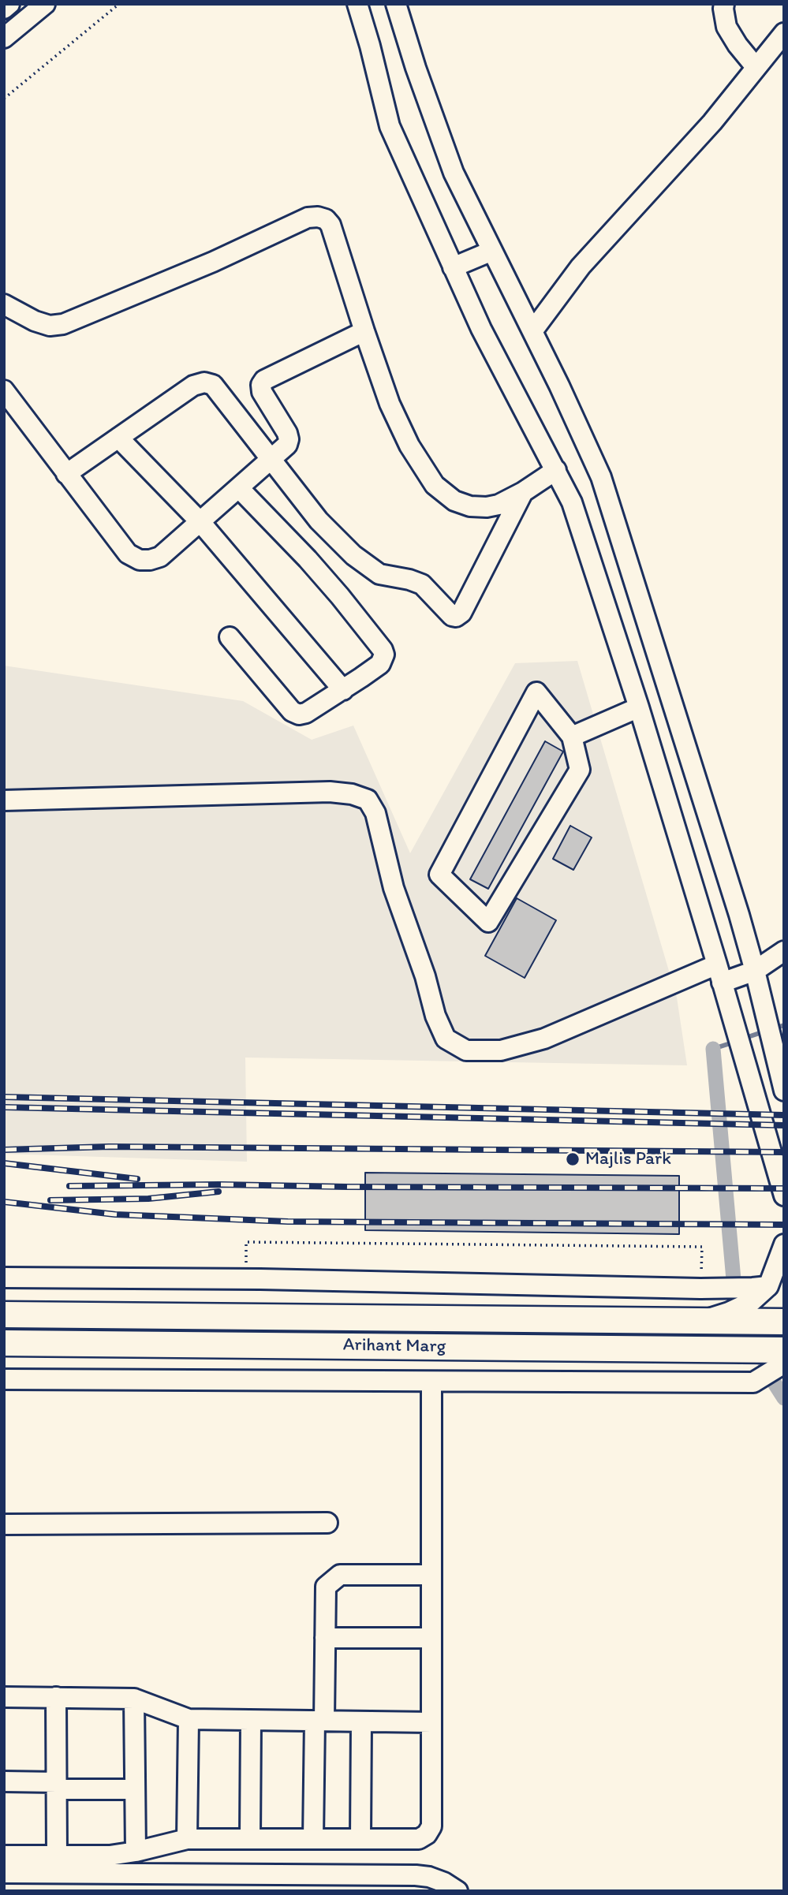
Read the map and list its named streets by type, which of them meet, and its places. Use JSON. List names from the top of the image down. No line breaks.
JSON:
{"streets":{"main road":["Arihant Marg"]},"places":["Majlis Park"]}
